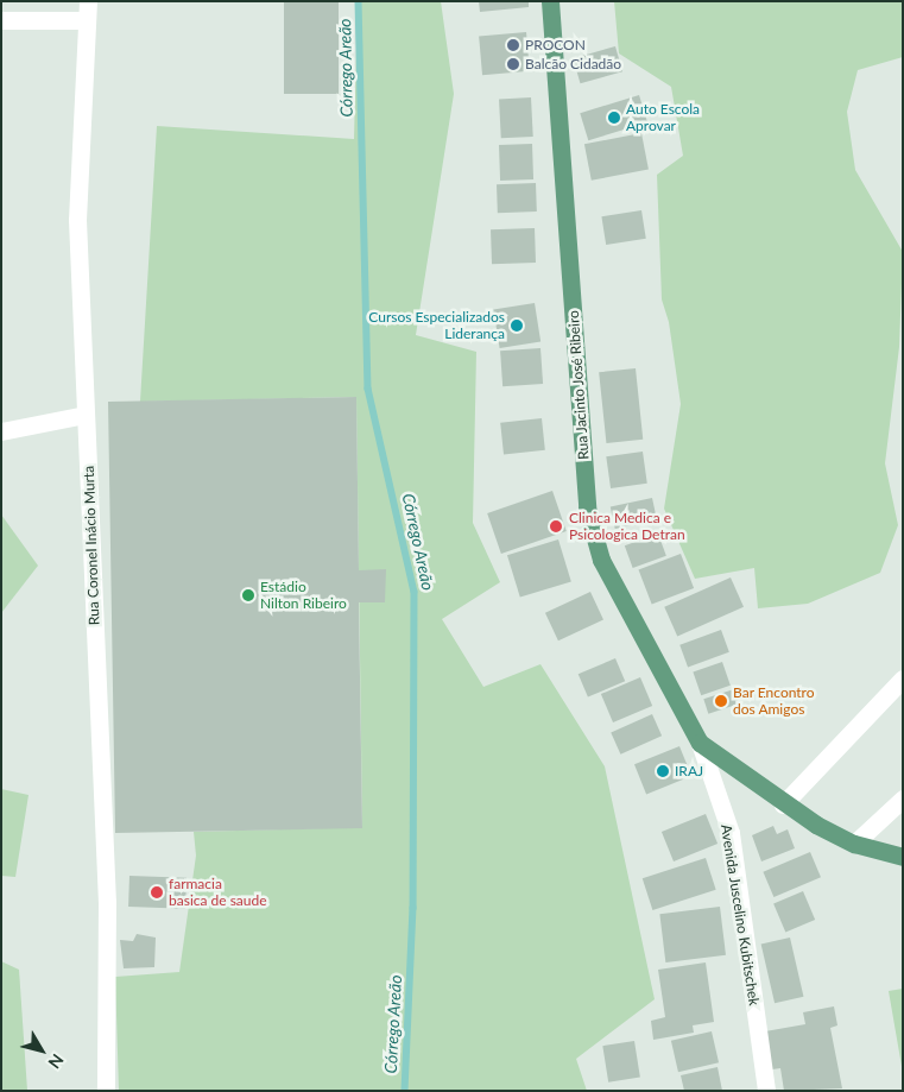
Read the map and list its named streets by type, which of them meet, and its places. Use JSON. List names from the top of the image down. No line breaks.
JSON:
{"streets":{"main road":["Rua Jacinto José Ribeiro"],"street":["Rua Coronel Inácio Murta","Avenida Juscelino Kubitschek"]},"crossings":[["Rua Jacinto José Ribeiro","Avenida Juscelino Kubitschek"]],"water":["Córrego Areão"],"places":["PROCON","Balcão Cidadão","Auto Escola Aprovar","Cursos Especializados Liderança","Clinica Medica e Psicologica Detran","Estádio Nilton Ribeiro","Bar Encontro dos Amigos","IRAJ","farmacia basica de saude"],"north":"bottom right"}
